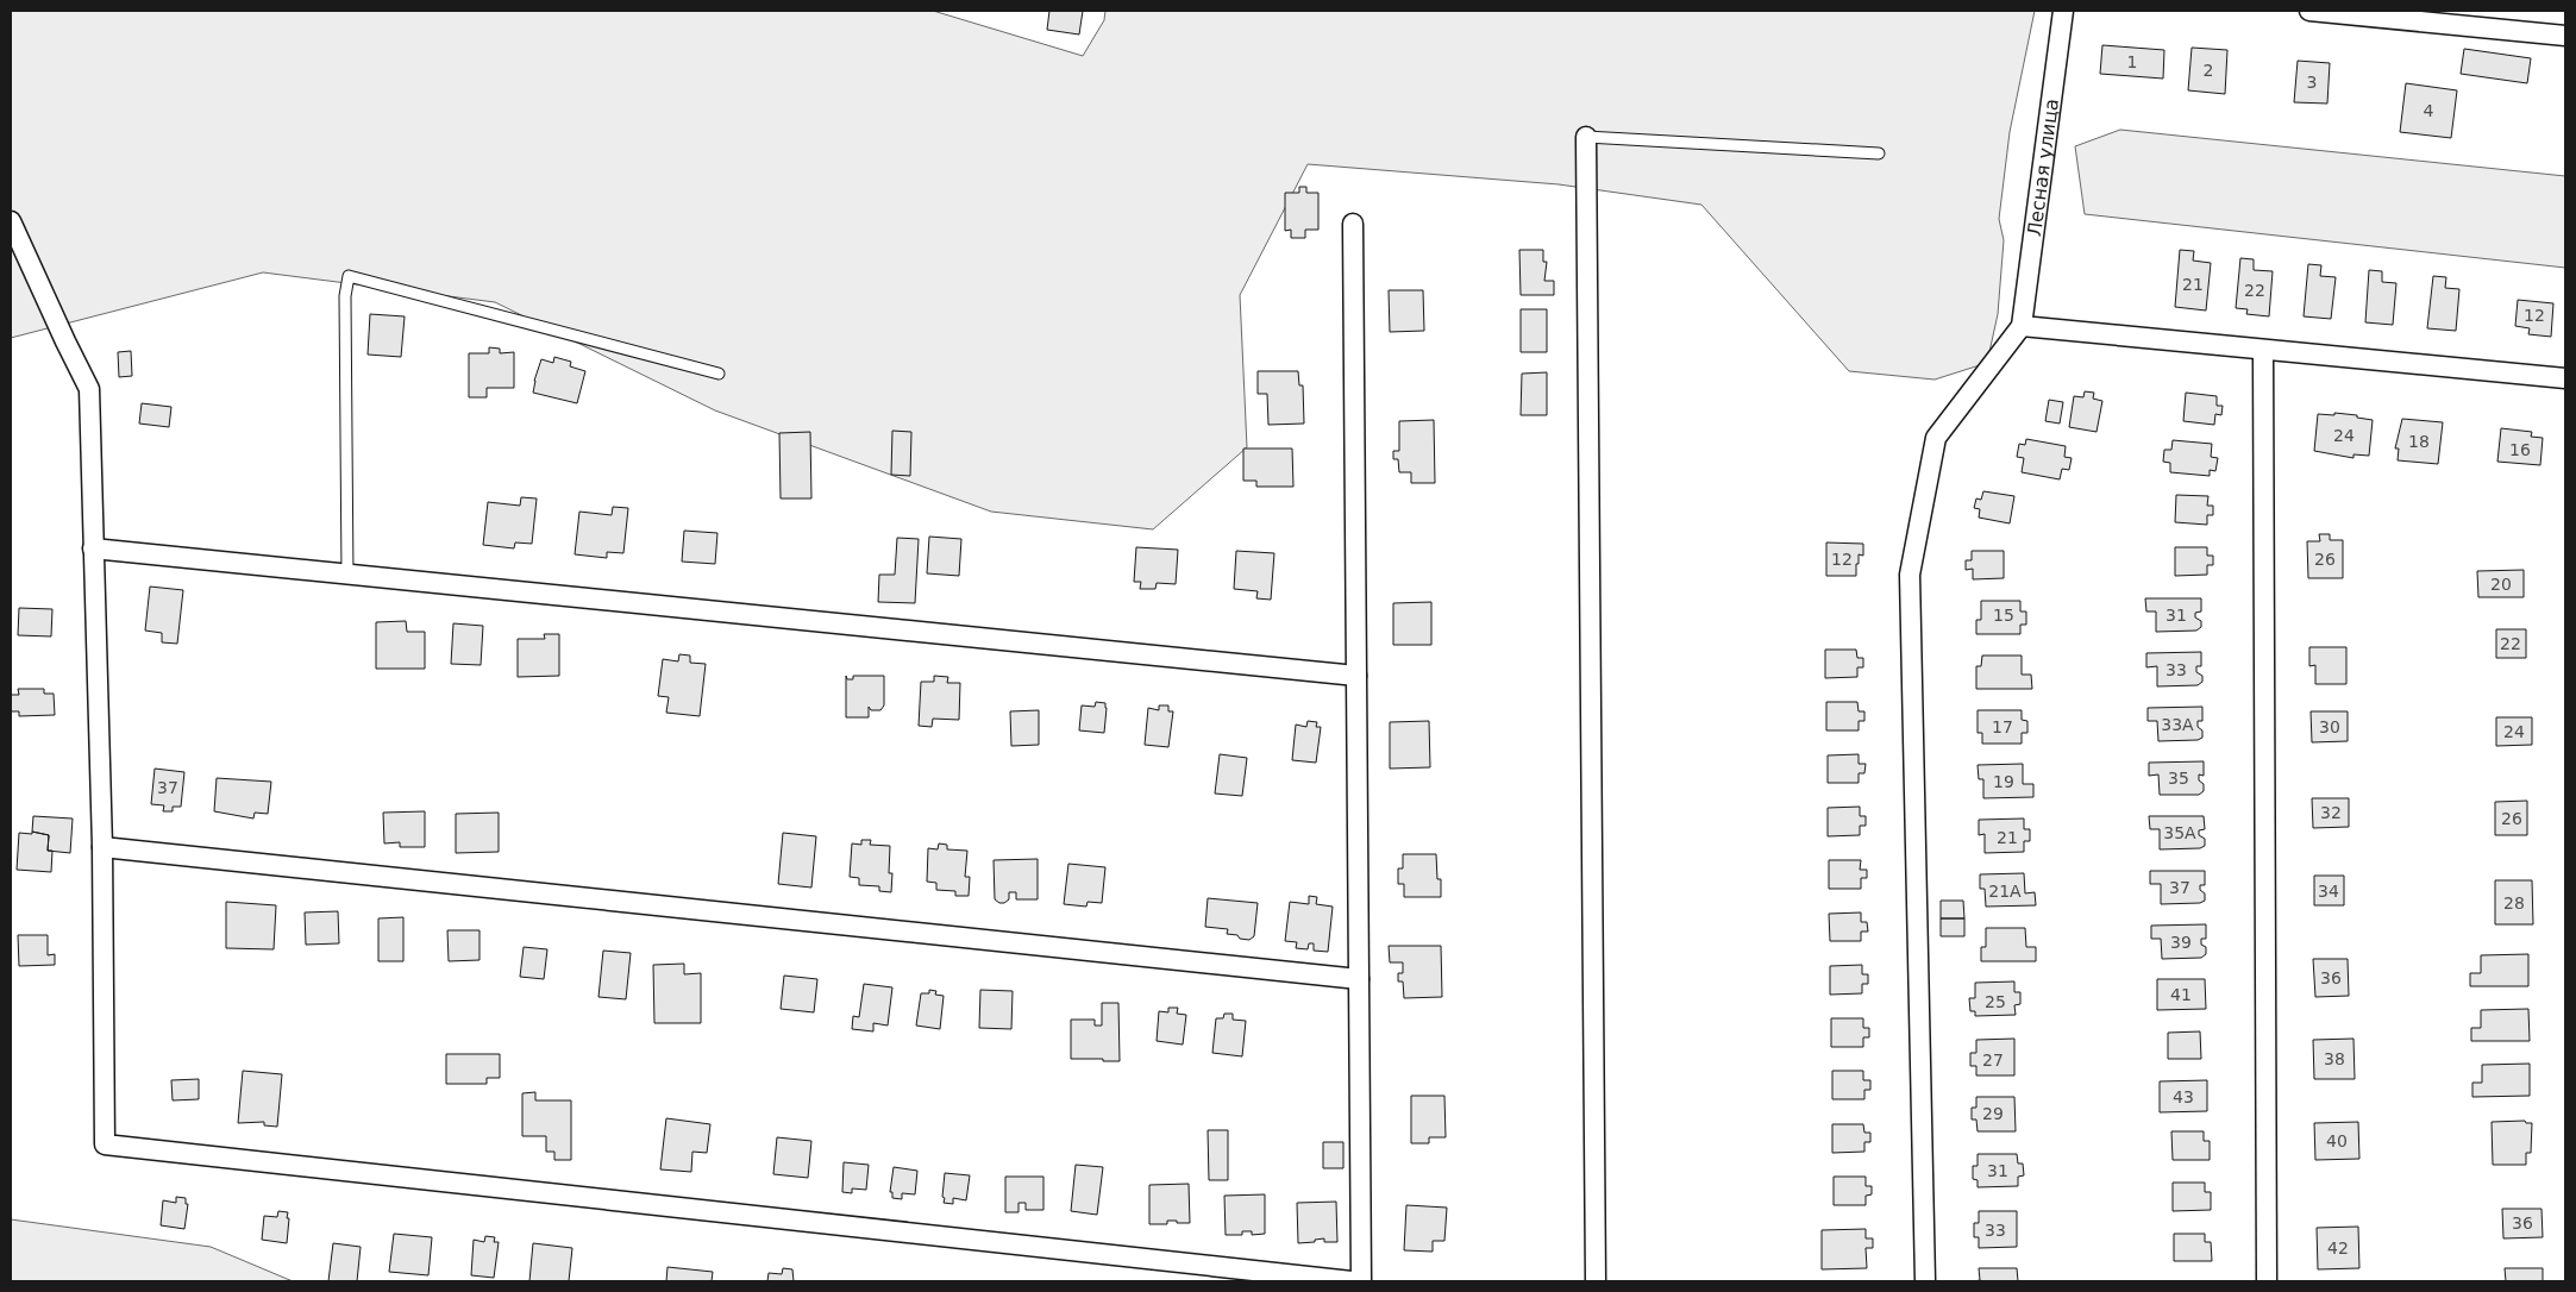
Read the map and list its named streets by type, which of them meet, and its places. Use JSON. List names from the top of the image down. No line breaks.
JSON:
{"streets":{"street":["Лесная улица"]},"house_numbers":["1","2","3","4","21","22","12","24","18","16","12","26","20","15","31","22","33","33А","17","30","24","35","19","37","32","26","35А","21","37","21А","34","28","39","36","41","25","38","27","43","29","40","31","36","33","42"]}
